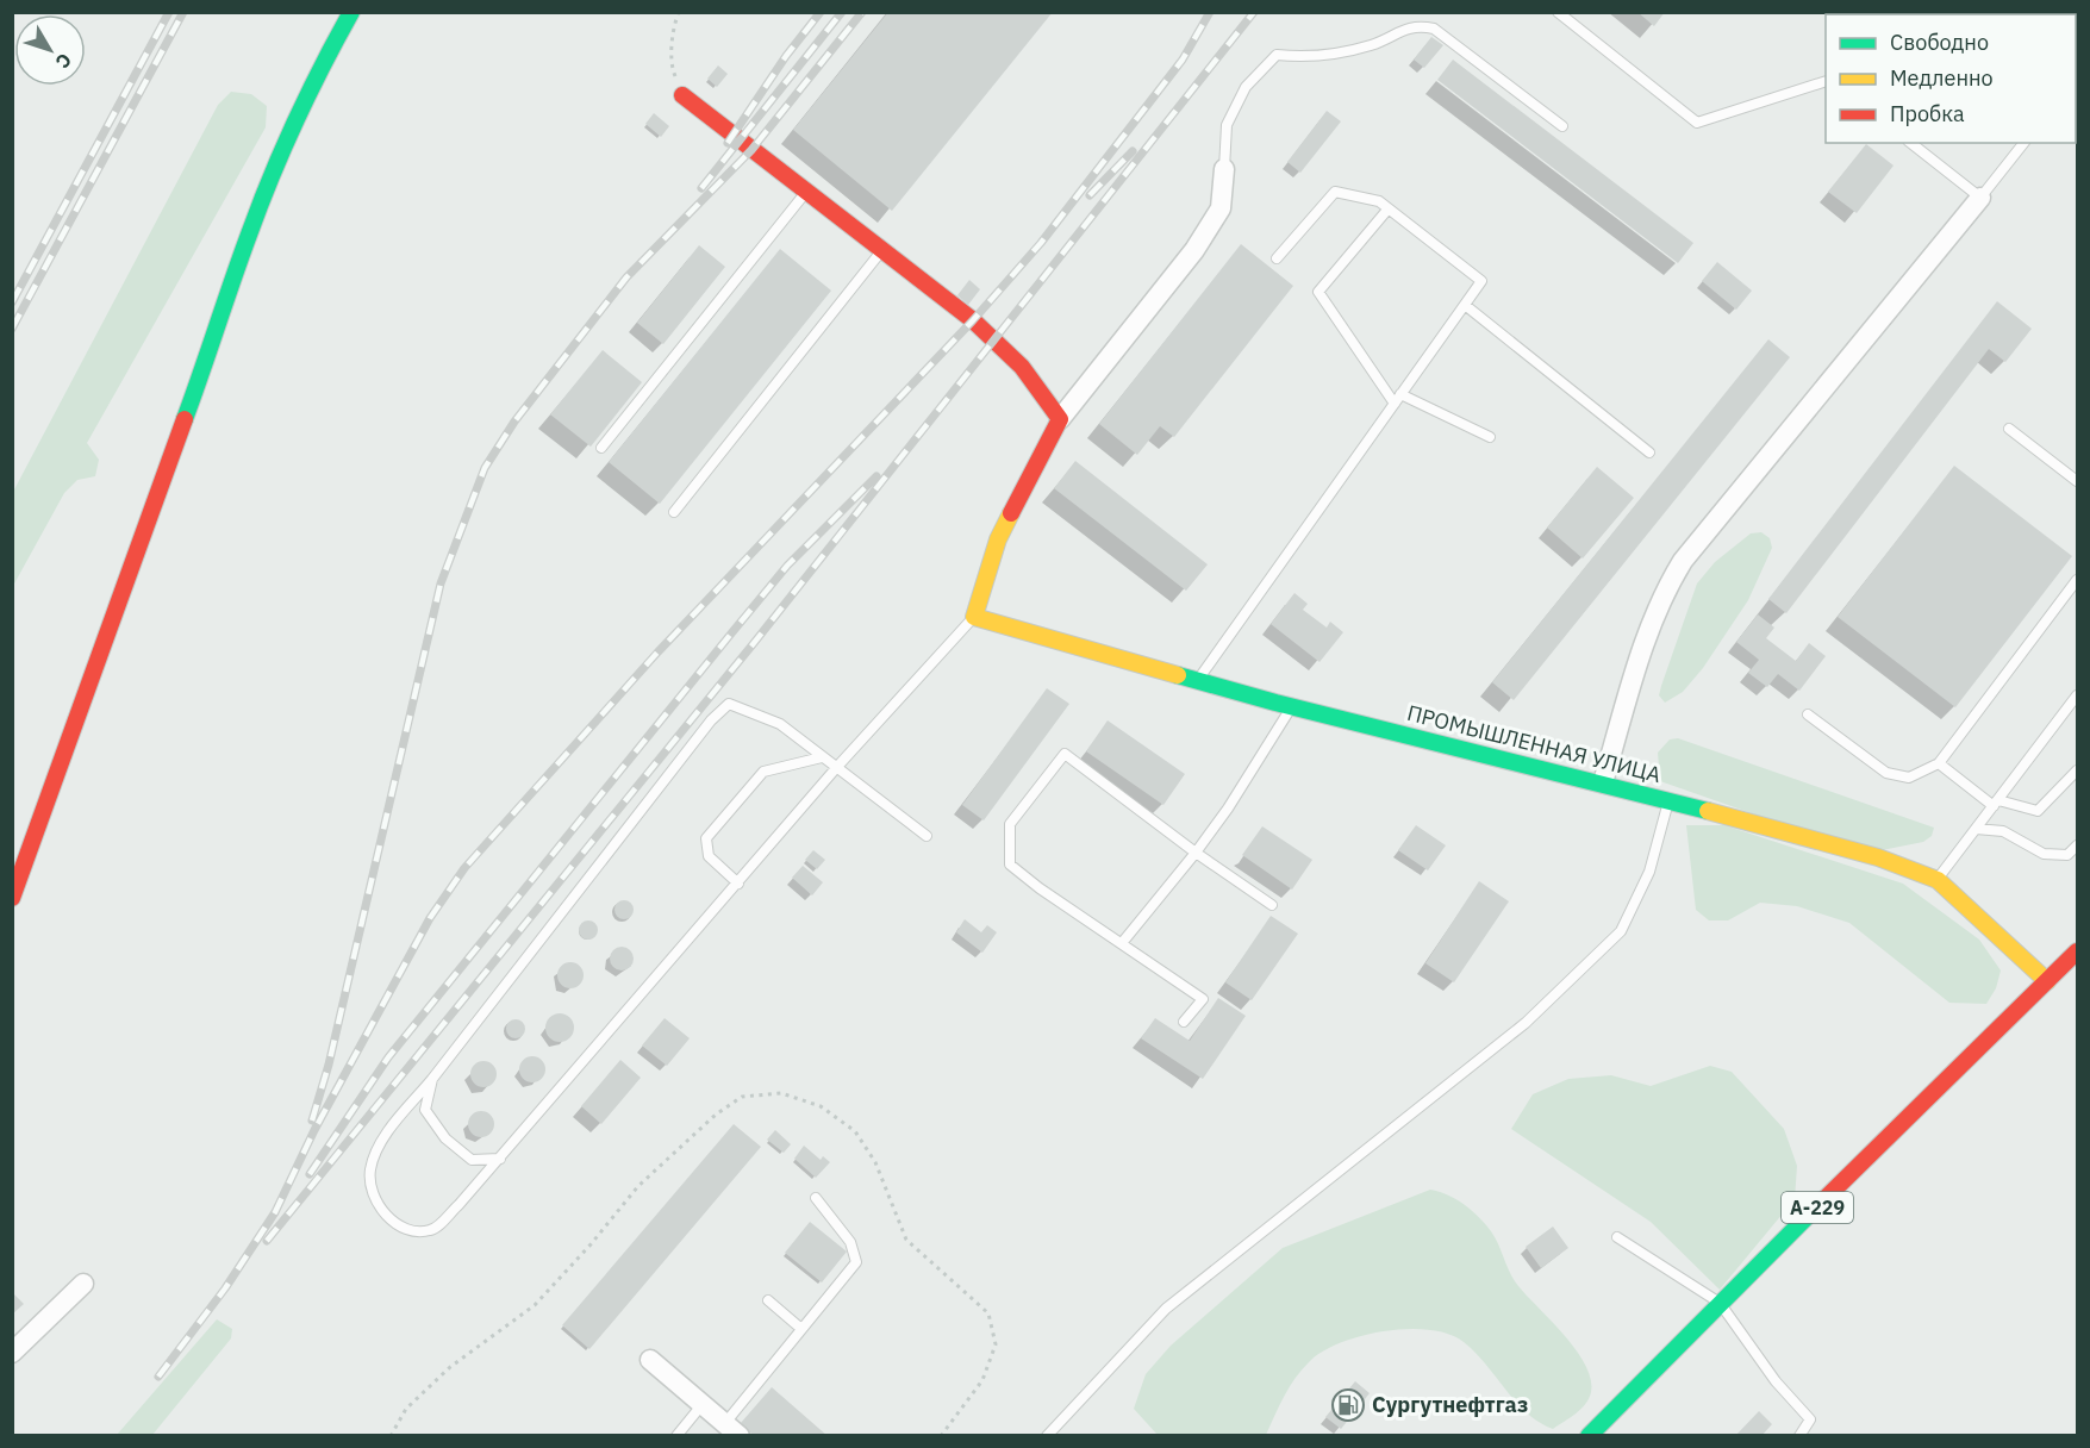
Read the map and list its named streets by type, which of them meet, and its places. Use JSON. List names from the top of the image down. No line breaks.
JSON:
{"streets":{"main road":["ПРОМЫШЛЕННАЯ УЛИЦА","А-229"]},"crossings":[["ПРОМЫШЛЕННАЯ УЛИЦА","А-229"]],"places":{"fuel station":["Сургутнефтгаз"]},"legend":["Свободно","Медленно","Пробка"],"north":"bottom right"}
